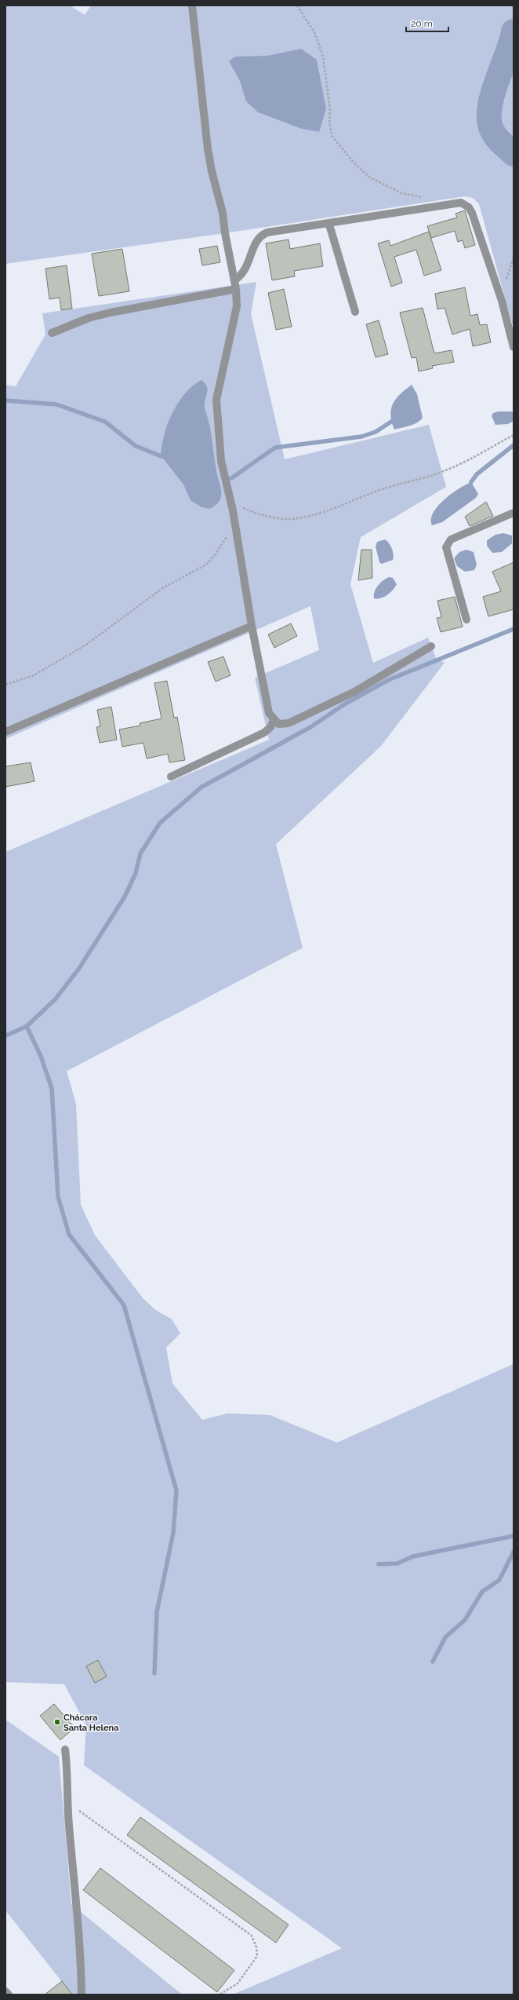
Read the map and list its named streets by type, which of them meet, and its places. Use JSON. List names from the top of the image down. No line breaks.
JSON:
{"places":["Chácara Santa Helena"],"scale_bar":"20 m"}
